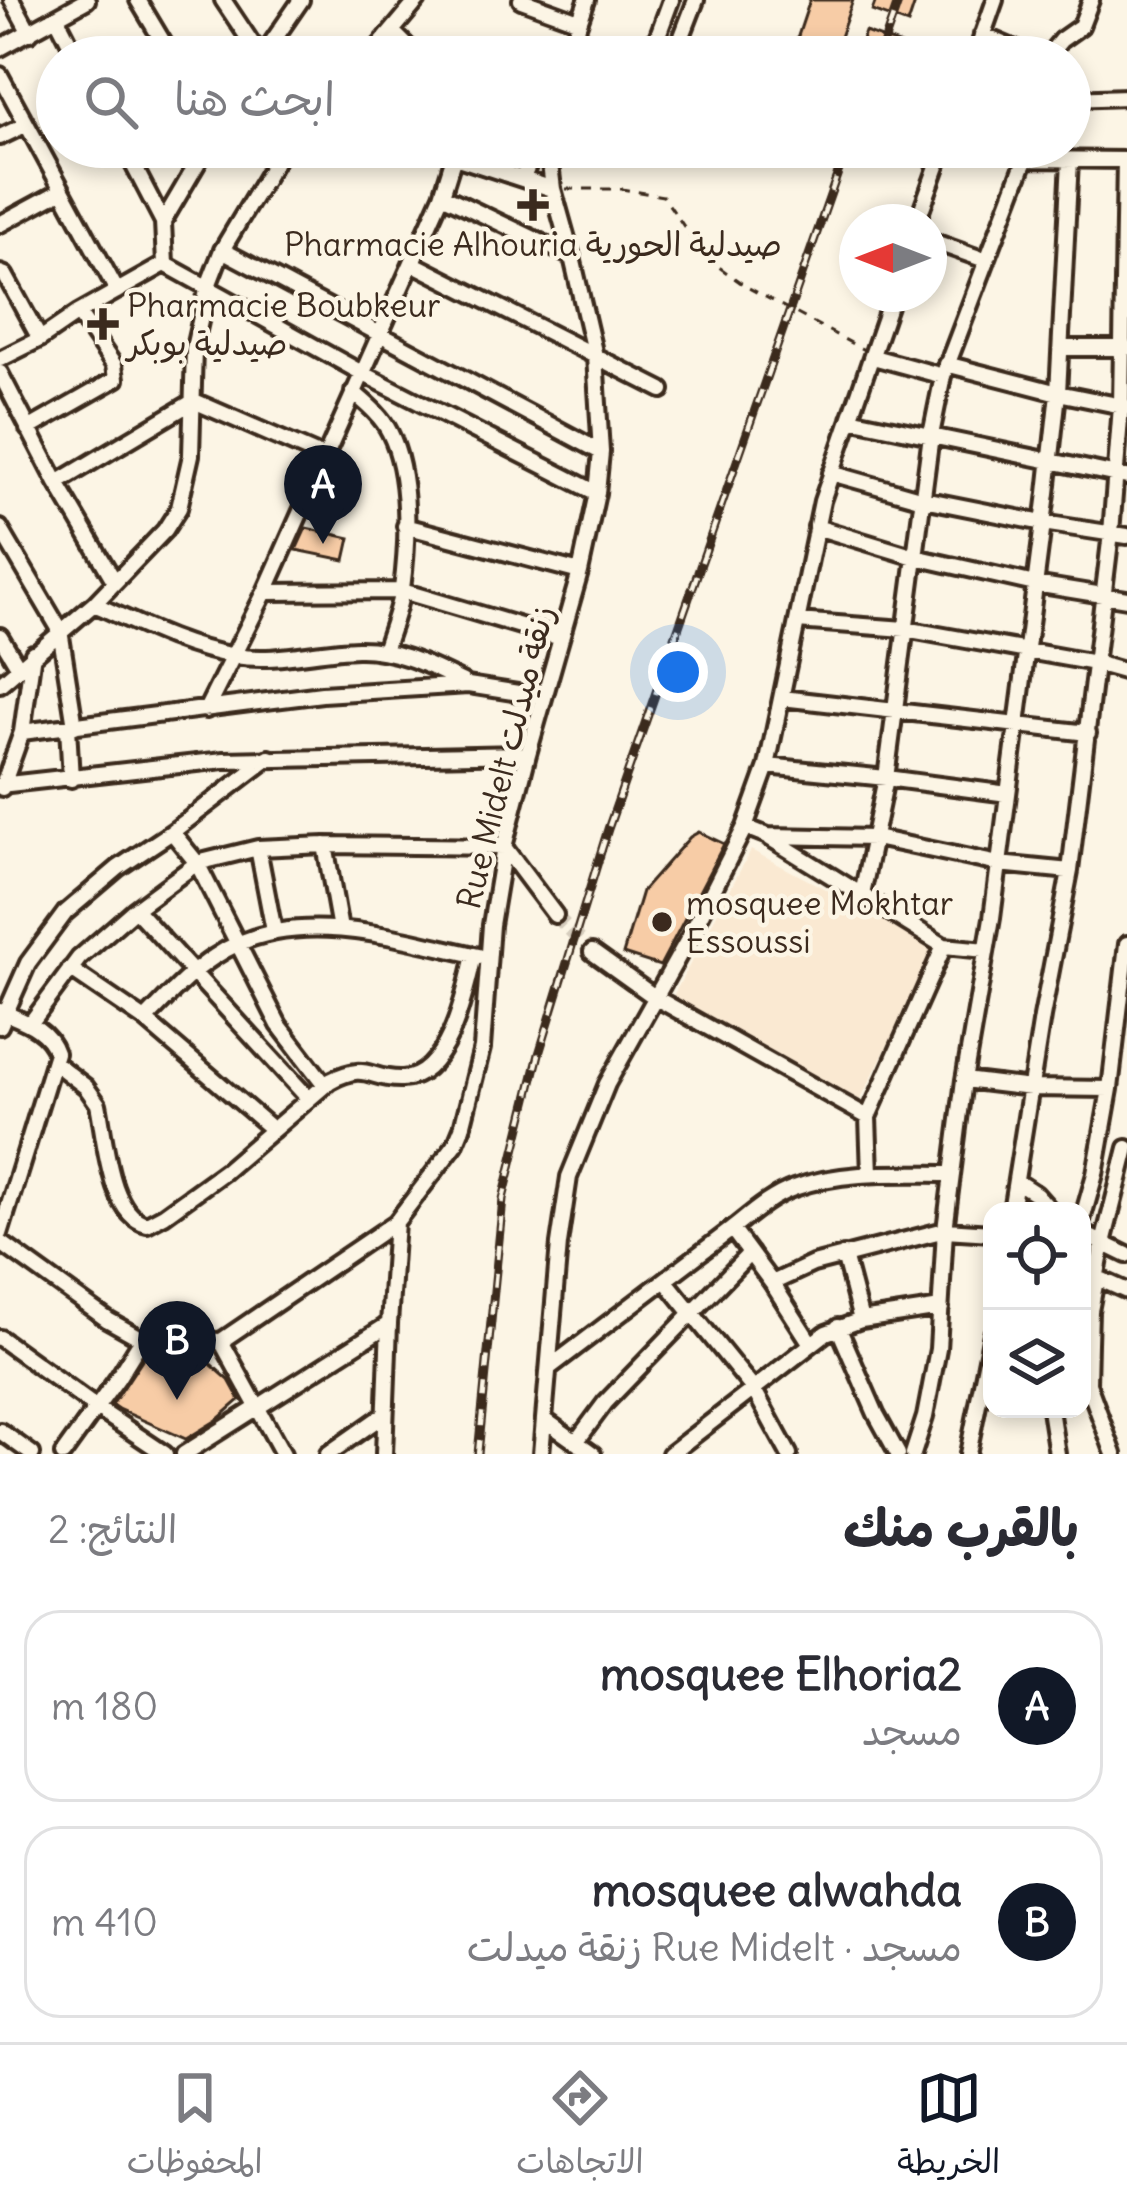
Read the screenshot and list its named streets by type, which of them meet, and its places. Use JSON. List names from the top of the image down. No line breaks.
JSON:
{"streets":{"street":["Rue Midelt زنقة ميدلت"]},"places":{"health":["Pharmacie Alhouria صيدلية الحورية","Pharmacie Boubkeur صيدلية بوبكر"],"other":["mosquee Mokhtar Essoussi"]},"north":"left","page":{"search":"ابحث هنا","pins":["A","B"],"heading":["بالقرب منك","النتائج: 2"],"list":[{"mark":"A","name":"mosquee Elhoria2","note":"مسجد","value":"180 m"},{"mark":"B","name":"mosquee alwahda","note":"مسجد · Rue Midelt زنقة ميدلت","value":"410 m"}],"nav":["الخريطة","الاتجاهات","المحفوظات"]}}
